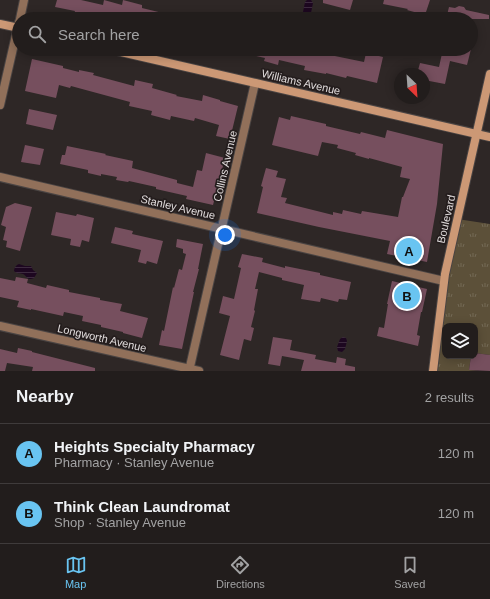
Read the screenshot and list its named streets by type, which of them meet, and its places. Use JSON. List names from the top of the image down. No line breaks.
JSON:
{"streets":{"street":["Williams Avenue","Collins Avenue","Stanley Avenue","Boulevard","Longworth Avenue"]},"crossings":[["Williams Avenue","Collins Avenue"],["Williams Avenue","Boulevard"],["Collins Avenue","Stanley Avenue"],["Collins Avenue","Longworth Avenue"],["Stanley Avenue","Boulevard"]],"north":"bottom right","page":{"search":"Search here","pins":["A","B"],"heading":["Nearby","2 results"],"list":[{"mark":"A","name":"Heights Specialty Pharmacy","note":"Pharmacy · Stanley Avenue","value":"120 m"},{"mark":"B","name":"Think Clean Laundromat","note":"Shop · Stanley Avenue","value":"120 m"}],"nav":["Map","Directions","Saved"]}}
